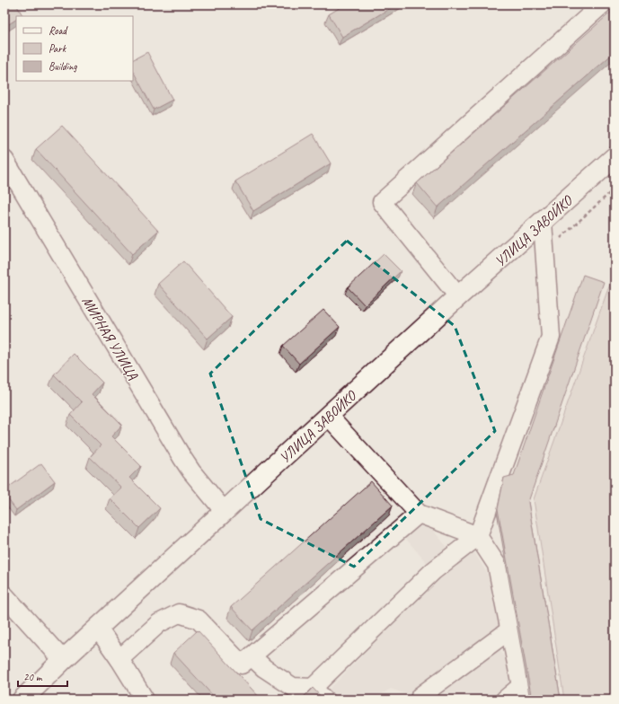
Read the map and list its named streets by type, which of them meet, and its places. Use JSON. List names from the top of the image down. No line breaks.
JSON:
{"streets":{"main road":["УЛИЦА ЗАВОЙКО"],"street":["МИРНАЯ УЛИЦА"]},"crossings":[["УЛИЦА ЗАВОЙКО","МИРНАЯ УЛИЦА"]],"legend":["Road","Park","Building"],"scale_bar":"20 m"}
